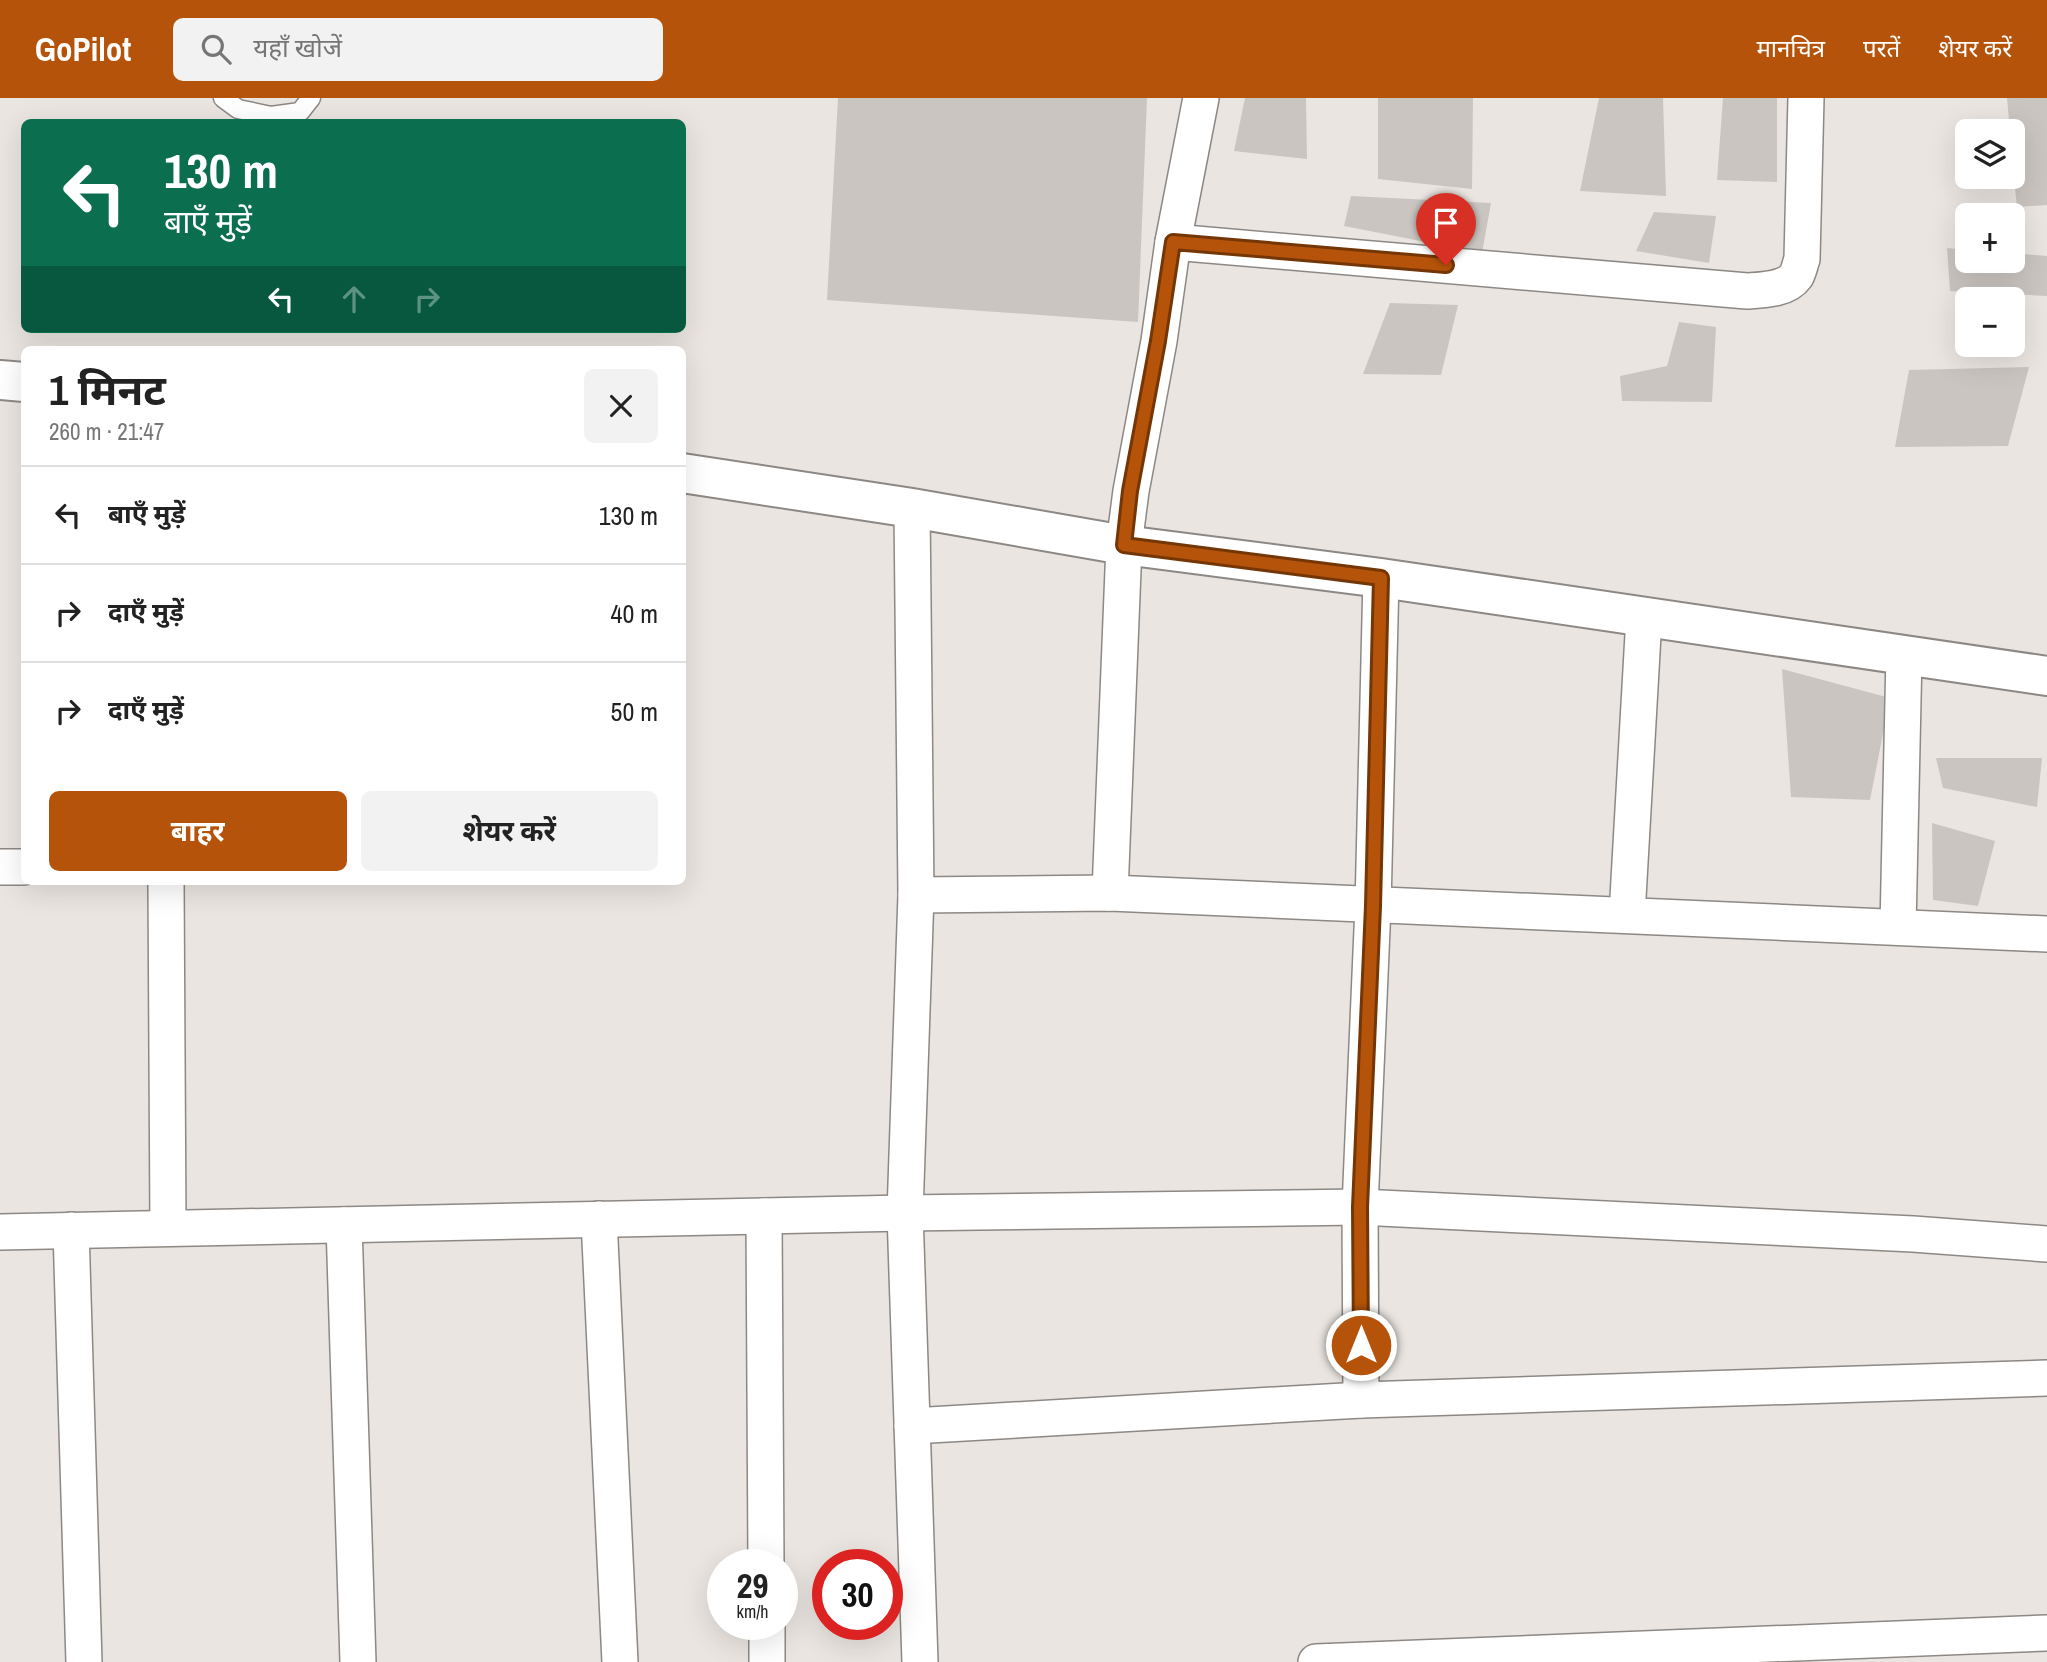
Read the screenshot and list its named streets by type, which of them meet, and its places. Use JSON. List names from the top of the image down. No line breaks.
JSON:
{"page":{"header":"GoPilot","search":"यहाँ खोजें","nav":["मानचित्र","परतें","शेयर करें"],"map_buttons":["+","−"],"turn":["130 m","बाएँ मुड़ें"],"heading":["1 मिनट","260 m · 21:47"],"list":[{"name":"बाएँ मुड़ें","value":"130 m"},{"name":"दाएँ मुड़ें","value":"40 m"},{"name":"दाएँ मुड़ें","value":"50 m"}],"buttons":["बाहर","शेयर करें"],"speed":"29 km/h","limit":"30"}}
